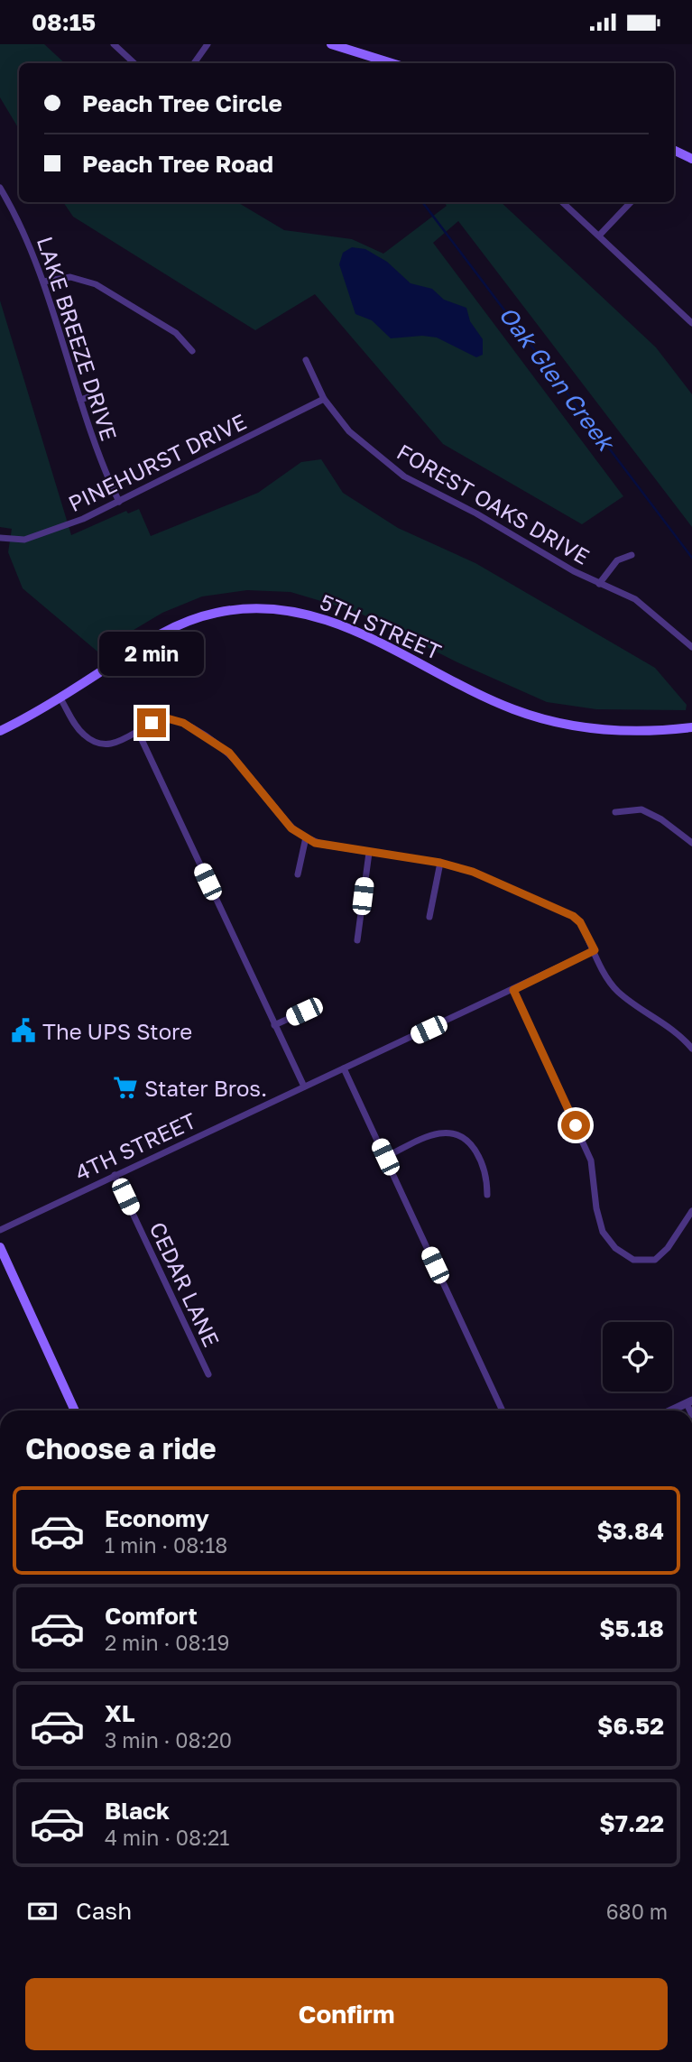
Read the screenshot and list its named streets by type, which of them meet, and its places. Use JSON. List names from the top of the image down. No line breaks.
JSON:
{"streets":{"main road":["5TH STREET"],"street":["LAKE BREEZE DRIVE","PINEHURST DRIVE","FOREST OAKS DRIVE","4TH STREET","CEDAR LANE"]},"crossings":[["LAKE BREEZE DRIVE","PINEHURST DRIVE"],["PINEHURST DRIVE","FOREST OAKS DRIVE"],["4TH STREET","CEDAR LANE"]],"water":["Oak Glen Creek"],"places":{"public building":["The UPS Store"],"supermarket":["Stater Bros."]},"page":{"status":"08:15","banner":["Peach Tree Circle","Peach Tree Road"],"bubble":"2 min","heading":"Choose a ride","list":[{"name":"Economy","note":"1 min · 08:18","value":"$3.84"},{"name":"Comfort","note":"2 min · 08:19","value":"$5.18"},{"name":"XL","note":"3 min · 08:20","value":"$6.52"},{"name":"Black","note":"4 min · 08:21","value":"$7.22"}],"pay":["Cash","680 m"],"buttons":"Confirm"}}
